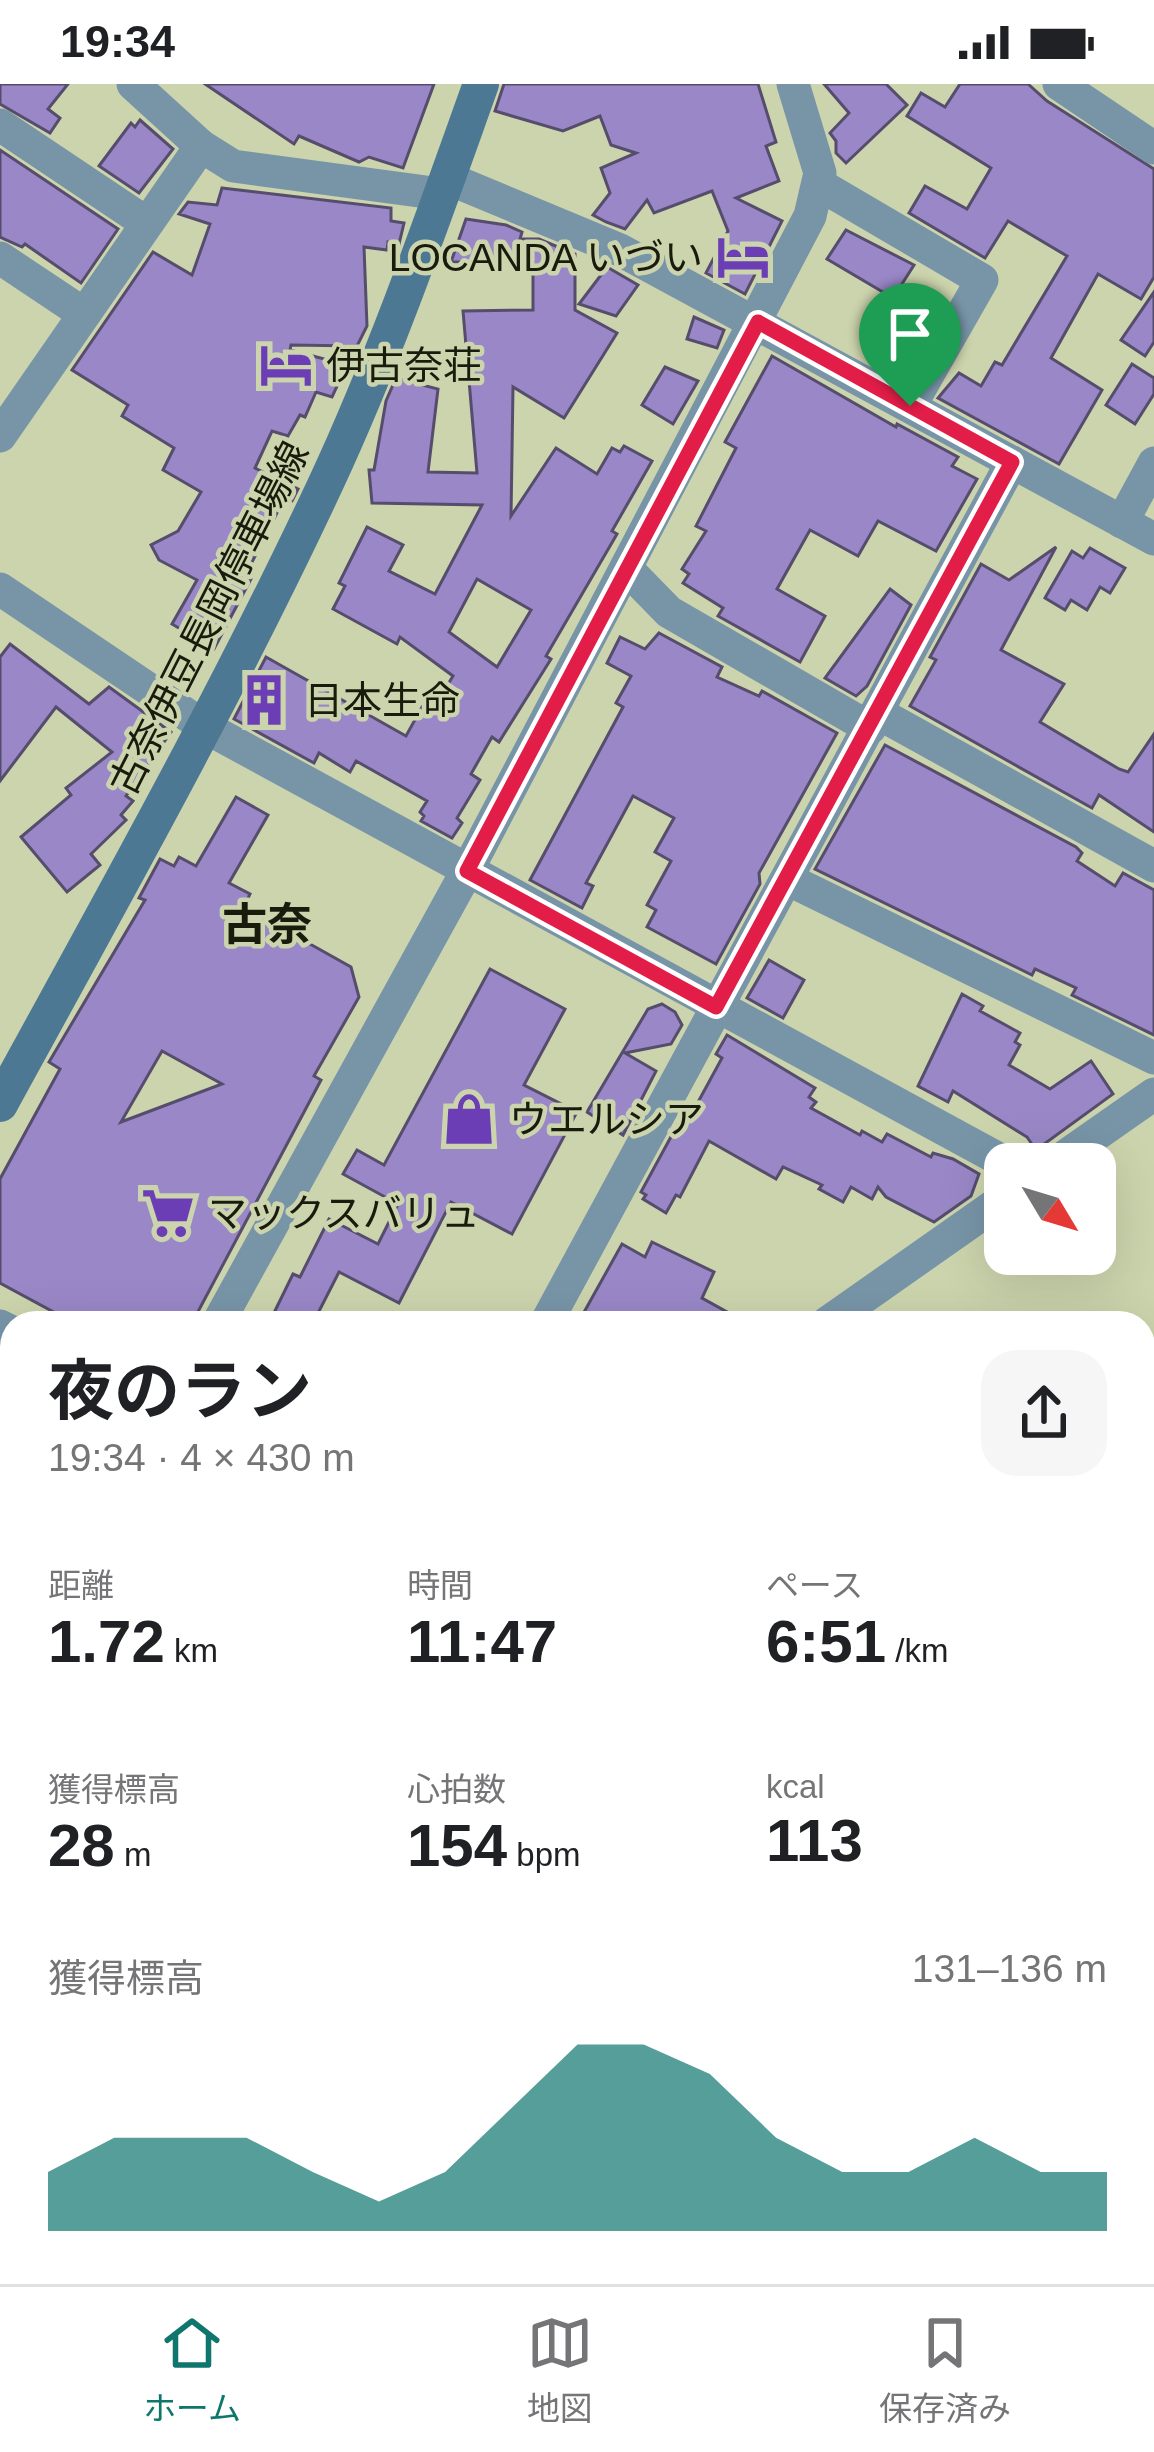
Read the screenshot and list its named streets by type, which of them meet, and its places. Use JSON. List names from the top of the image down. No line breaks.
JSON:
{"streets":{"main road":["古奈伊豆長岡停車場線"]},"districts":["古奈"],"places":{"hotel":["LOCANDA いづい","伊古奈荘"],"building":["日本生命"],"shop":["ウエルシア"],"supermarket":["マックスバリュ"]},"north":"bottom right","page":{"status":"19:34","heading":["夜のラン","19:34 · 4 × 430 m"],"stats":[["距離","1.72 km"],["時間","11:47"],["ペース","6:51 /km"],["獲得標高","28 m"],["心拍数","154 bpm"],["kcal","113"]],"chart":["獲得標高","131–136 m"],"tabs":["ホーム","地図","保存済み"]}}
